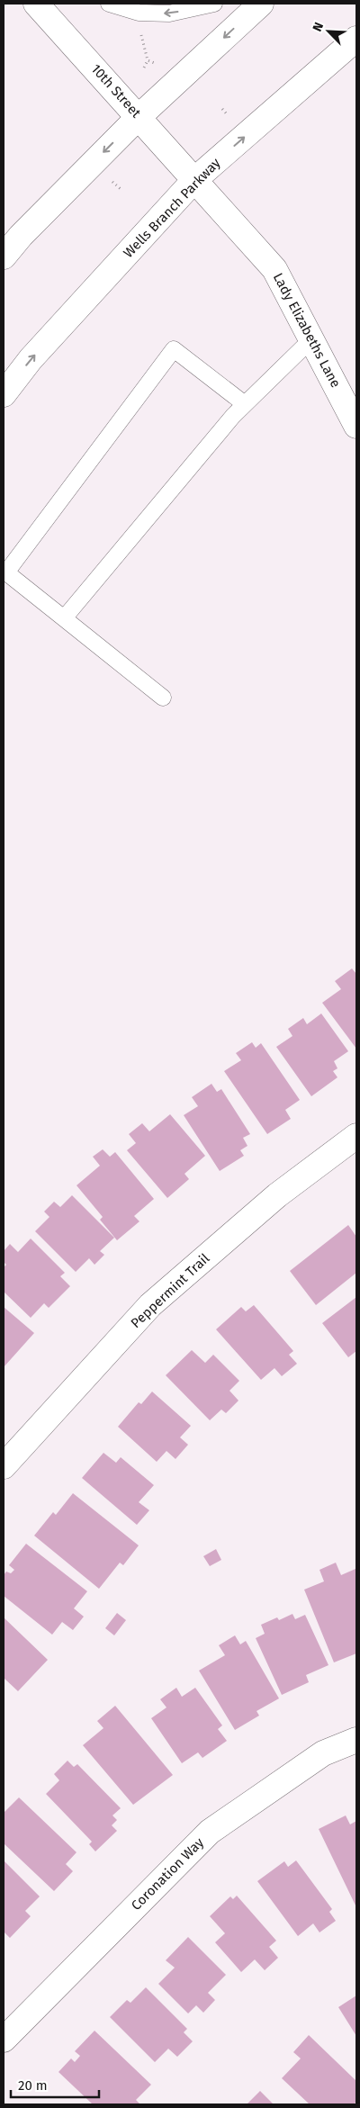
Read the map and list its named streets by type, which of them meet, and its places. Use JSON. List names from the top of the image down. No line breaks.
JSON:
{"streets":{"street":["10th Street","Wells Branch Parkway","Lady Elizabeths Lane","Peppermint Trail","Coronation Way"]},"crossings":[["10th Street","Wells Branch Parkway"],["10th Street","Lady Elizabeths Lane"],["Wells Branch Parkway","Lady Elizabeths Lane"]],"scale_bar":"20 m","north":"top left"}
